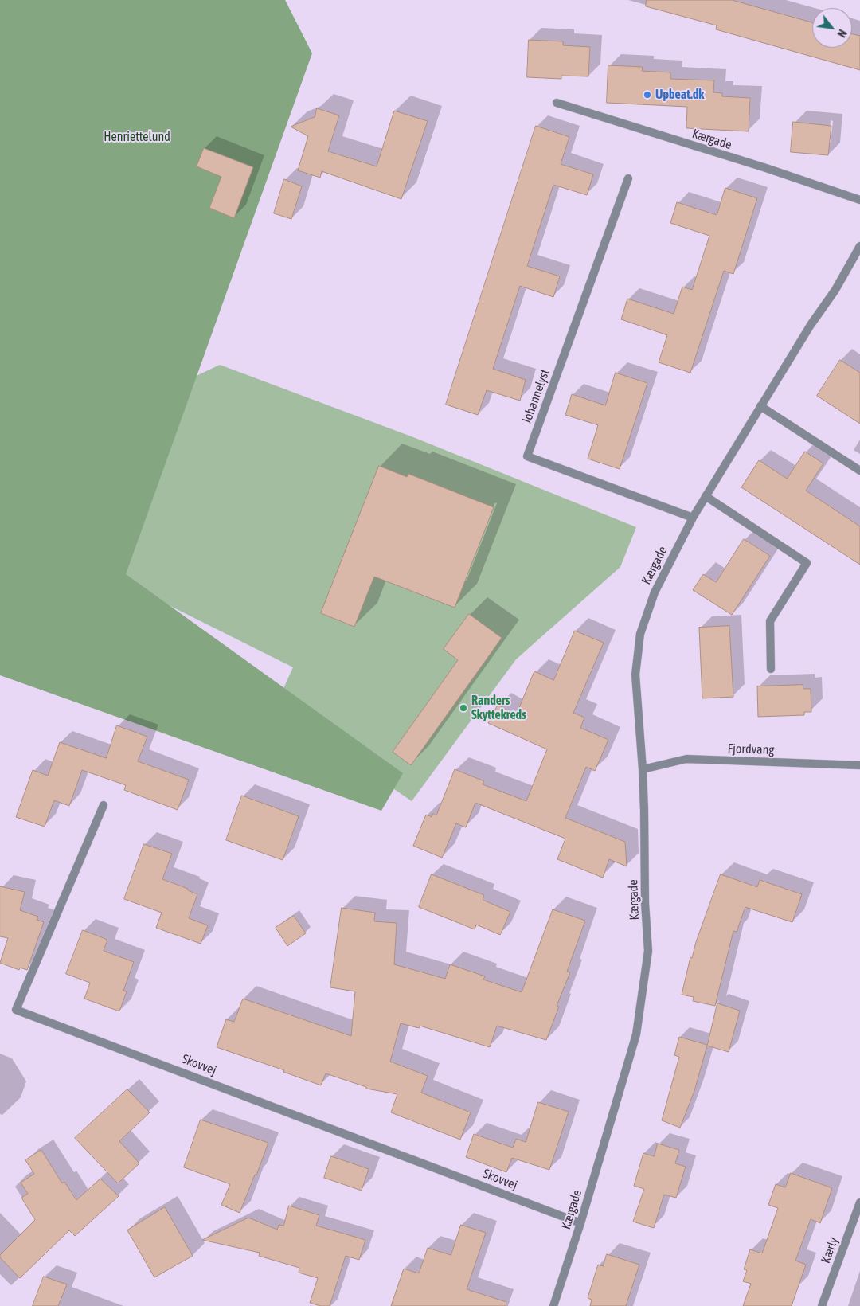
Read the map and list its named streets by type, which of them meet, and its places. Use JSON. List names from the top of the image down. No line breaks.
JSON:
{"streets":{"street":["Kærgade","Johannelyst","Fjordvang","Skovvej","Kærly"]},"crossings":[["Kærgade","Johannelyst"],["Kærgade","Fjordvang"],["Kærgade","Skovvej"]],"parks":["Henriettelund"],"places":["Upbeat.dk","Randers Skyttekreds"],"north":"bottom right"}
